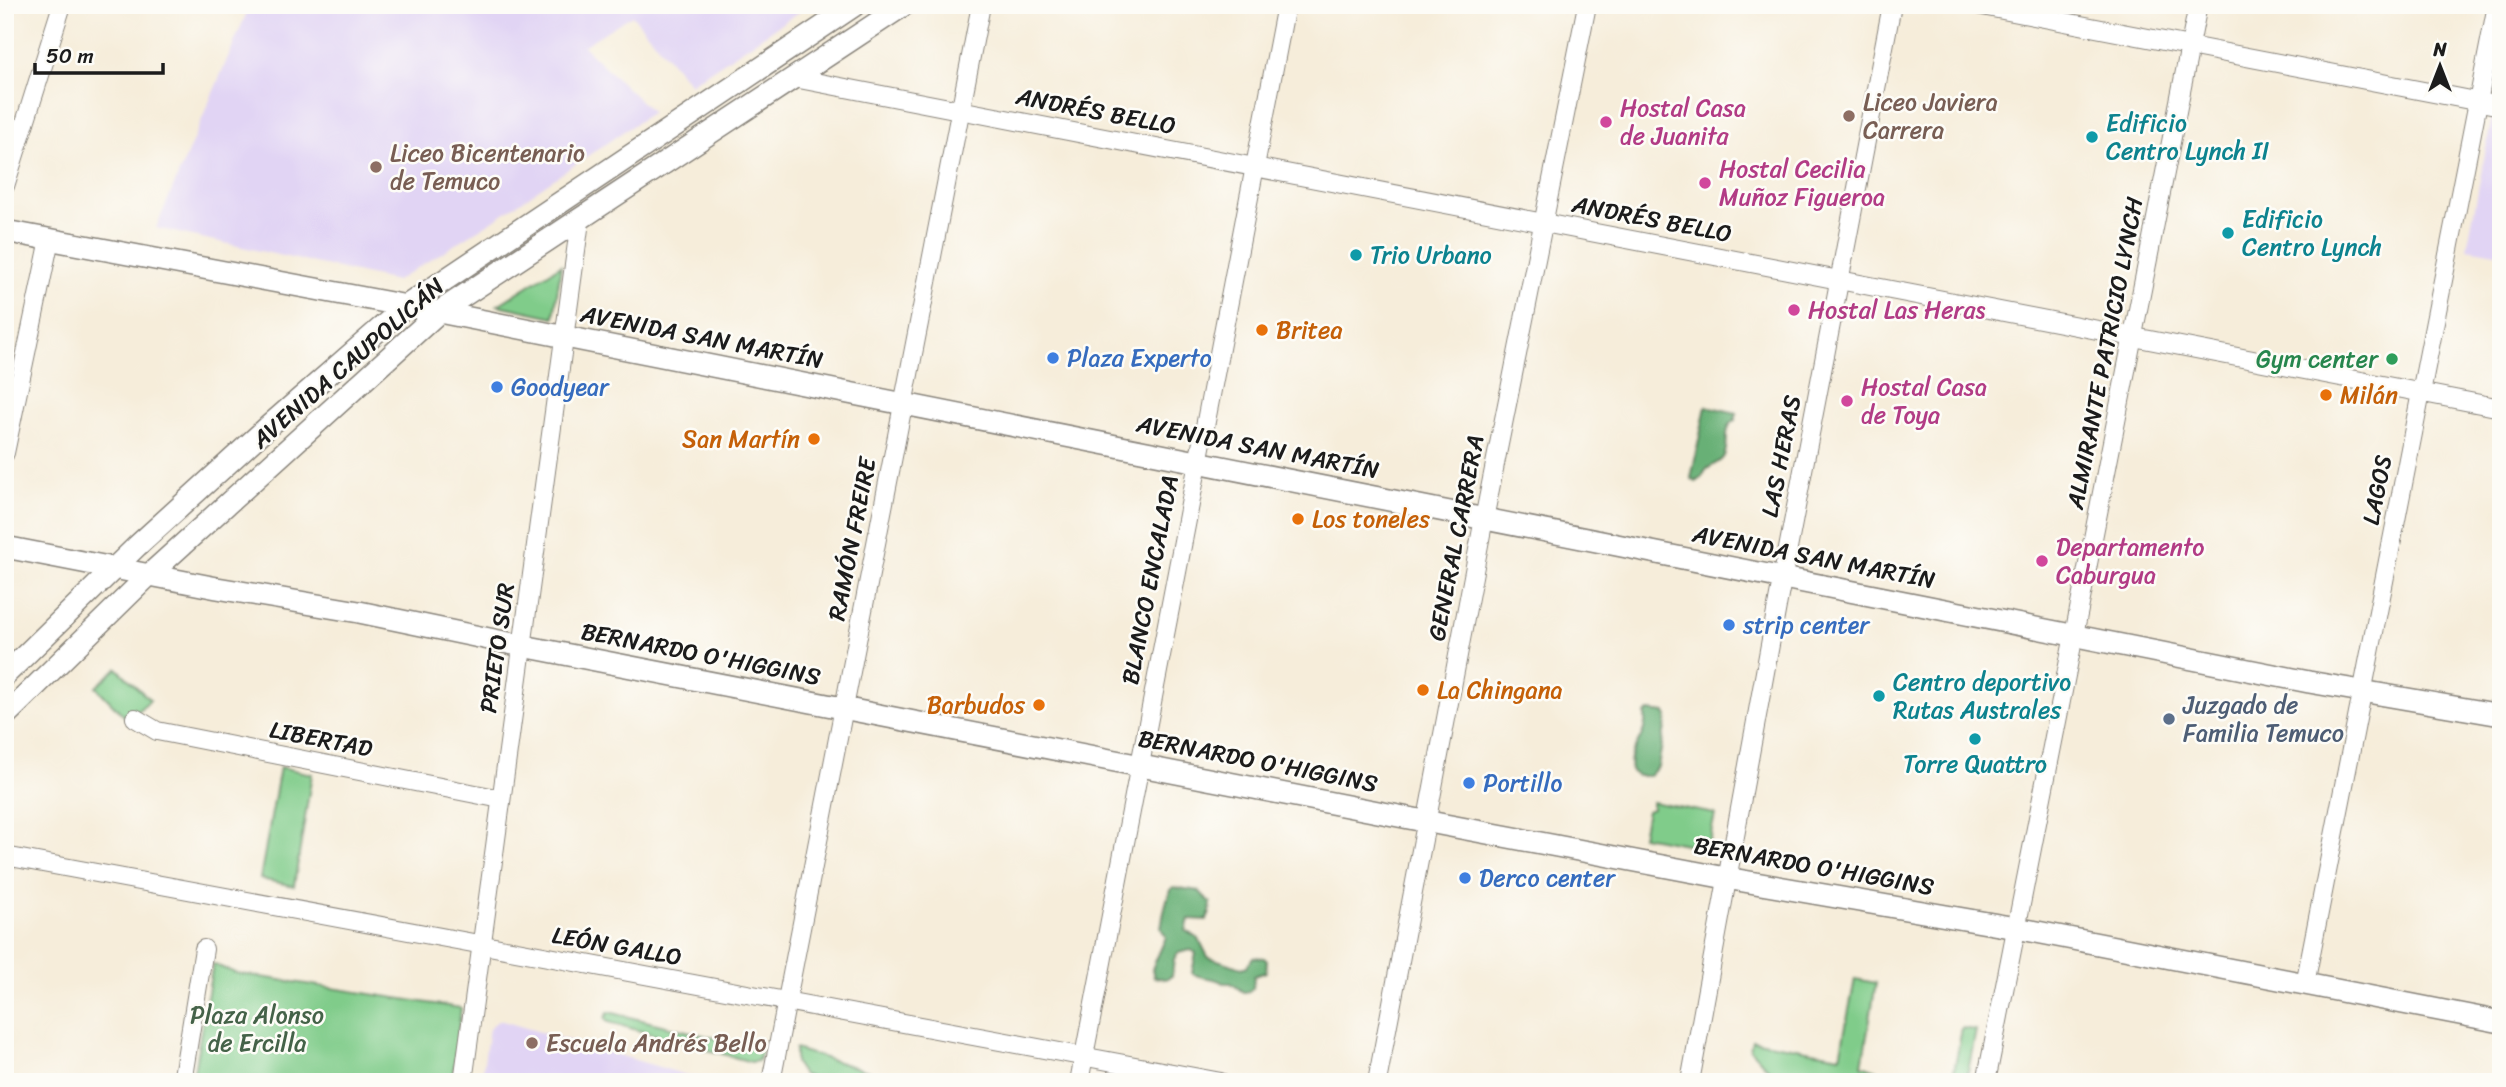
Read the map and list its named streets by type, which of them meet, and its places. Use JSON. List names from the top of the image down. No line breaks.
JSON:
{"streets":{"main road":["AVENIDA SAN MARTÍN","AVENIDA CAUPOLICÁN","BERNARDO O'HIGGINS"],"street":["ANDRÉS BELLO","ALMIRANTE PATRICIO LYNCH","LAS HERAS","LAGOS","GENERAL CARRERA","RAMÓN FREIRE","BLANCO ENCALADA","PRIETO SUR","LIBERTAD","LEÓN GALLO"]},"crossings":[["ANDRÉS BELLO","ALMIRANTE PATRICIO LYNCH"],["ANDRÉS BELLO","AVENIDA CAUPOLICÁN"],["ANDRÉS BELLO","LAS HERAS"],["ANDRÉS BELLO","LAGOS"],["ANDRÉS BELLO","GENERAL CARRERA"],["ANDRÉS BELLO","RAMÓN FREIRE"],["ANDRÉS BELLO","BLANCO ENCALADA"],["AVENIDA SAN MARTÍN","ALMIRANTE PATRICIO LYNCH"],["AVENIDA SAN MARTÍN","AVENIDA CAUPOLICÁN"],["AVENIDA SAN MARTÍN","LAS HERAS"],["AVENIDA SAN MARTÍN","LAGOS"],["AVENIDA SAN MARTÍN","GENERAL CARRERA"],["AVENIDA SAN MARTÍN","RAMÓN FREIRE"],["AVENIDA SAN MARTÍN","BLANCO ENCALADA"],["AVENIDA SAN MARTÍN","PRIETO SUR"],["ALMIRANTE PATRICIO LYNCH","BERNARDO O'HIGGINS"],["AVENIDA CAUPOLICÁN","PRIETO SUR"],["AVENIDA CAUPOLICÁN","BERNARDO O'HIGGINS"],["LAS HERAS","BERNARDO O'HIGGINS"],["LAGOS","BERNARDO O'HIGGINS"],["GENERAL CARRERA","BERNARDO O'HIGGINS"],["RAMÓN FREIRE","BERNARDO O'HIGGINS"],["RAMÓN FREIRE","LEÓN GALLO"],["BLANCO ENCALADA","BERNARDO O'HIGGINS"],["BLANCO ENCALADA","LEÓN GALLO"],["PRIETO SUR","BERNARDO O'HIGGINS"],["PRIETO SUR","LIBERTAD"],["PRIETO SUR","LEÓN GALLO"]],"parks":["Plaza Alonso de Ercilla"],"places":["Liceo Javiera Carrera","Hostal Casa de Juanita","Edificio Centro Lynch II","Liceo Bicentenario de Temuco","Hostal Cecilia Muñoz Figueroa","Edificio Centro Lynch","Trio Urbano","Hostal Las Heras","Britea","Plaza Experto","Gym center","Goodyear","Milán","Hostal Casa de Toya","San Martín","Los toneles","Departamento Caburgua","strip center","La Chingana","Centro deportivo Rutas Australes","Barbudos","Juzgado de Familia Temuco","Torre Quattro","Portillo","Derco center","Escuela Andrés Bello"],"scale_bar":"50 m","north":"top"}
